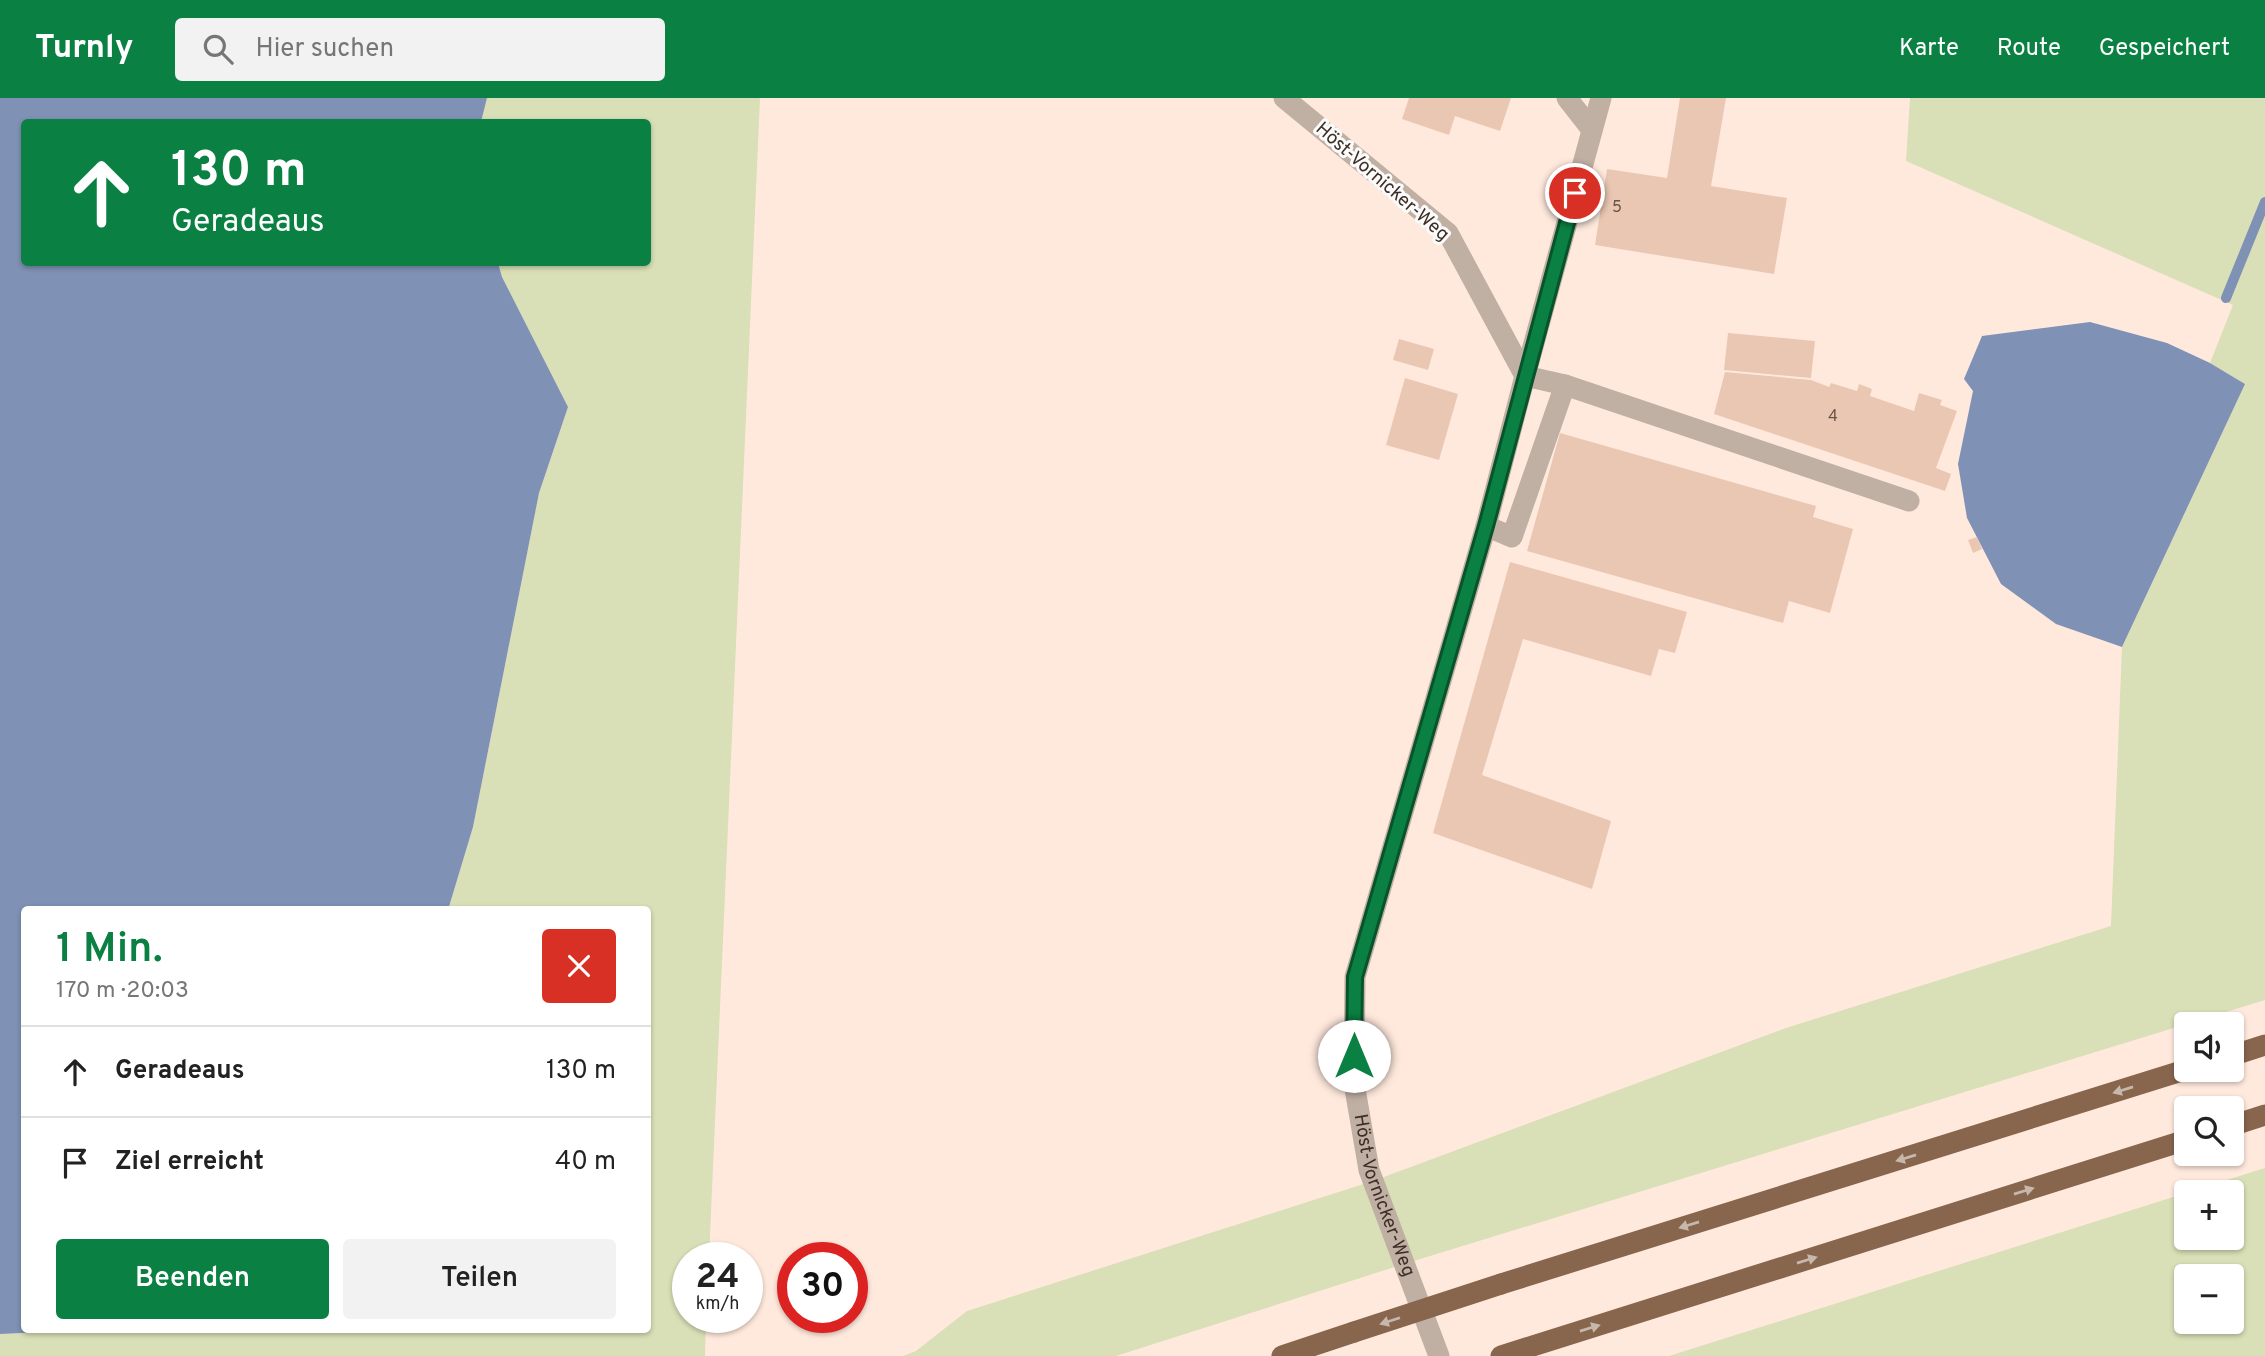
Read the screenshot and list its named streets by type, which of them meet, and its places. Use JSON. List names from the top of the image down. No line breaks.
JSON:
{"streets":{"street":["Höst-Vornicker-Weg"]},"house_numbers":["5","4"],"page":{"header":"Turnly","search":"Hier suchen","nav":["Karte","Route","Gespeichert"],"turn":["130 m","Geradeaus"],"heading":["1 Min.","170 m · 20:03"],"map_buttons":["+","−"],"list":[{"name":"Geradeaus","value":"130 m"},{"name":"Ziel erreicht","value":"40 m"}],"buttons":["Beenden","Teilen"],"speed":"24 km/h","limit":"30"}}
